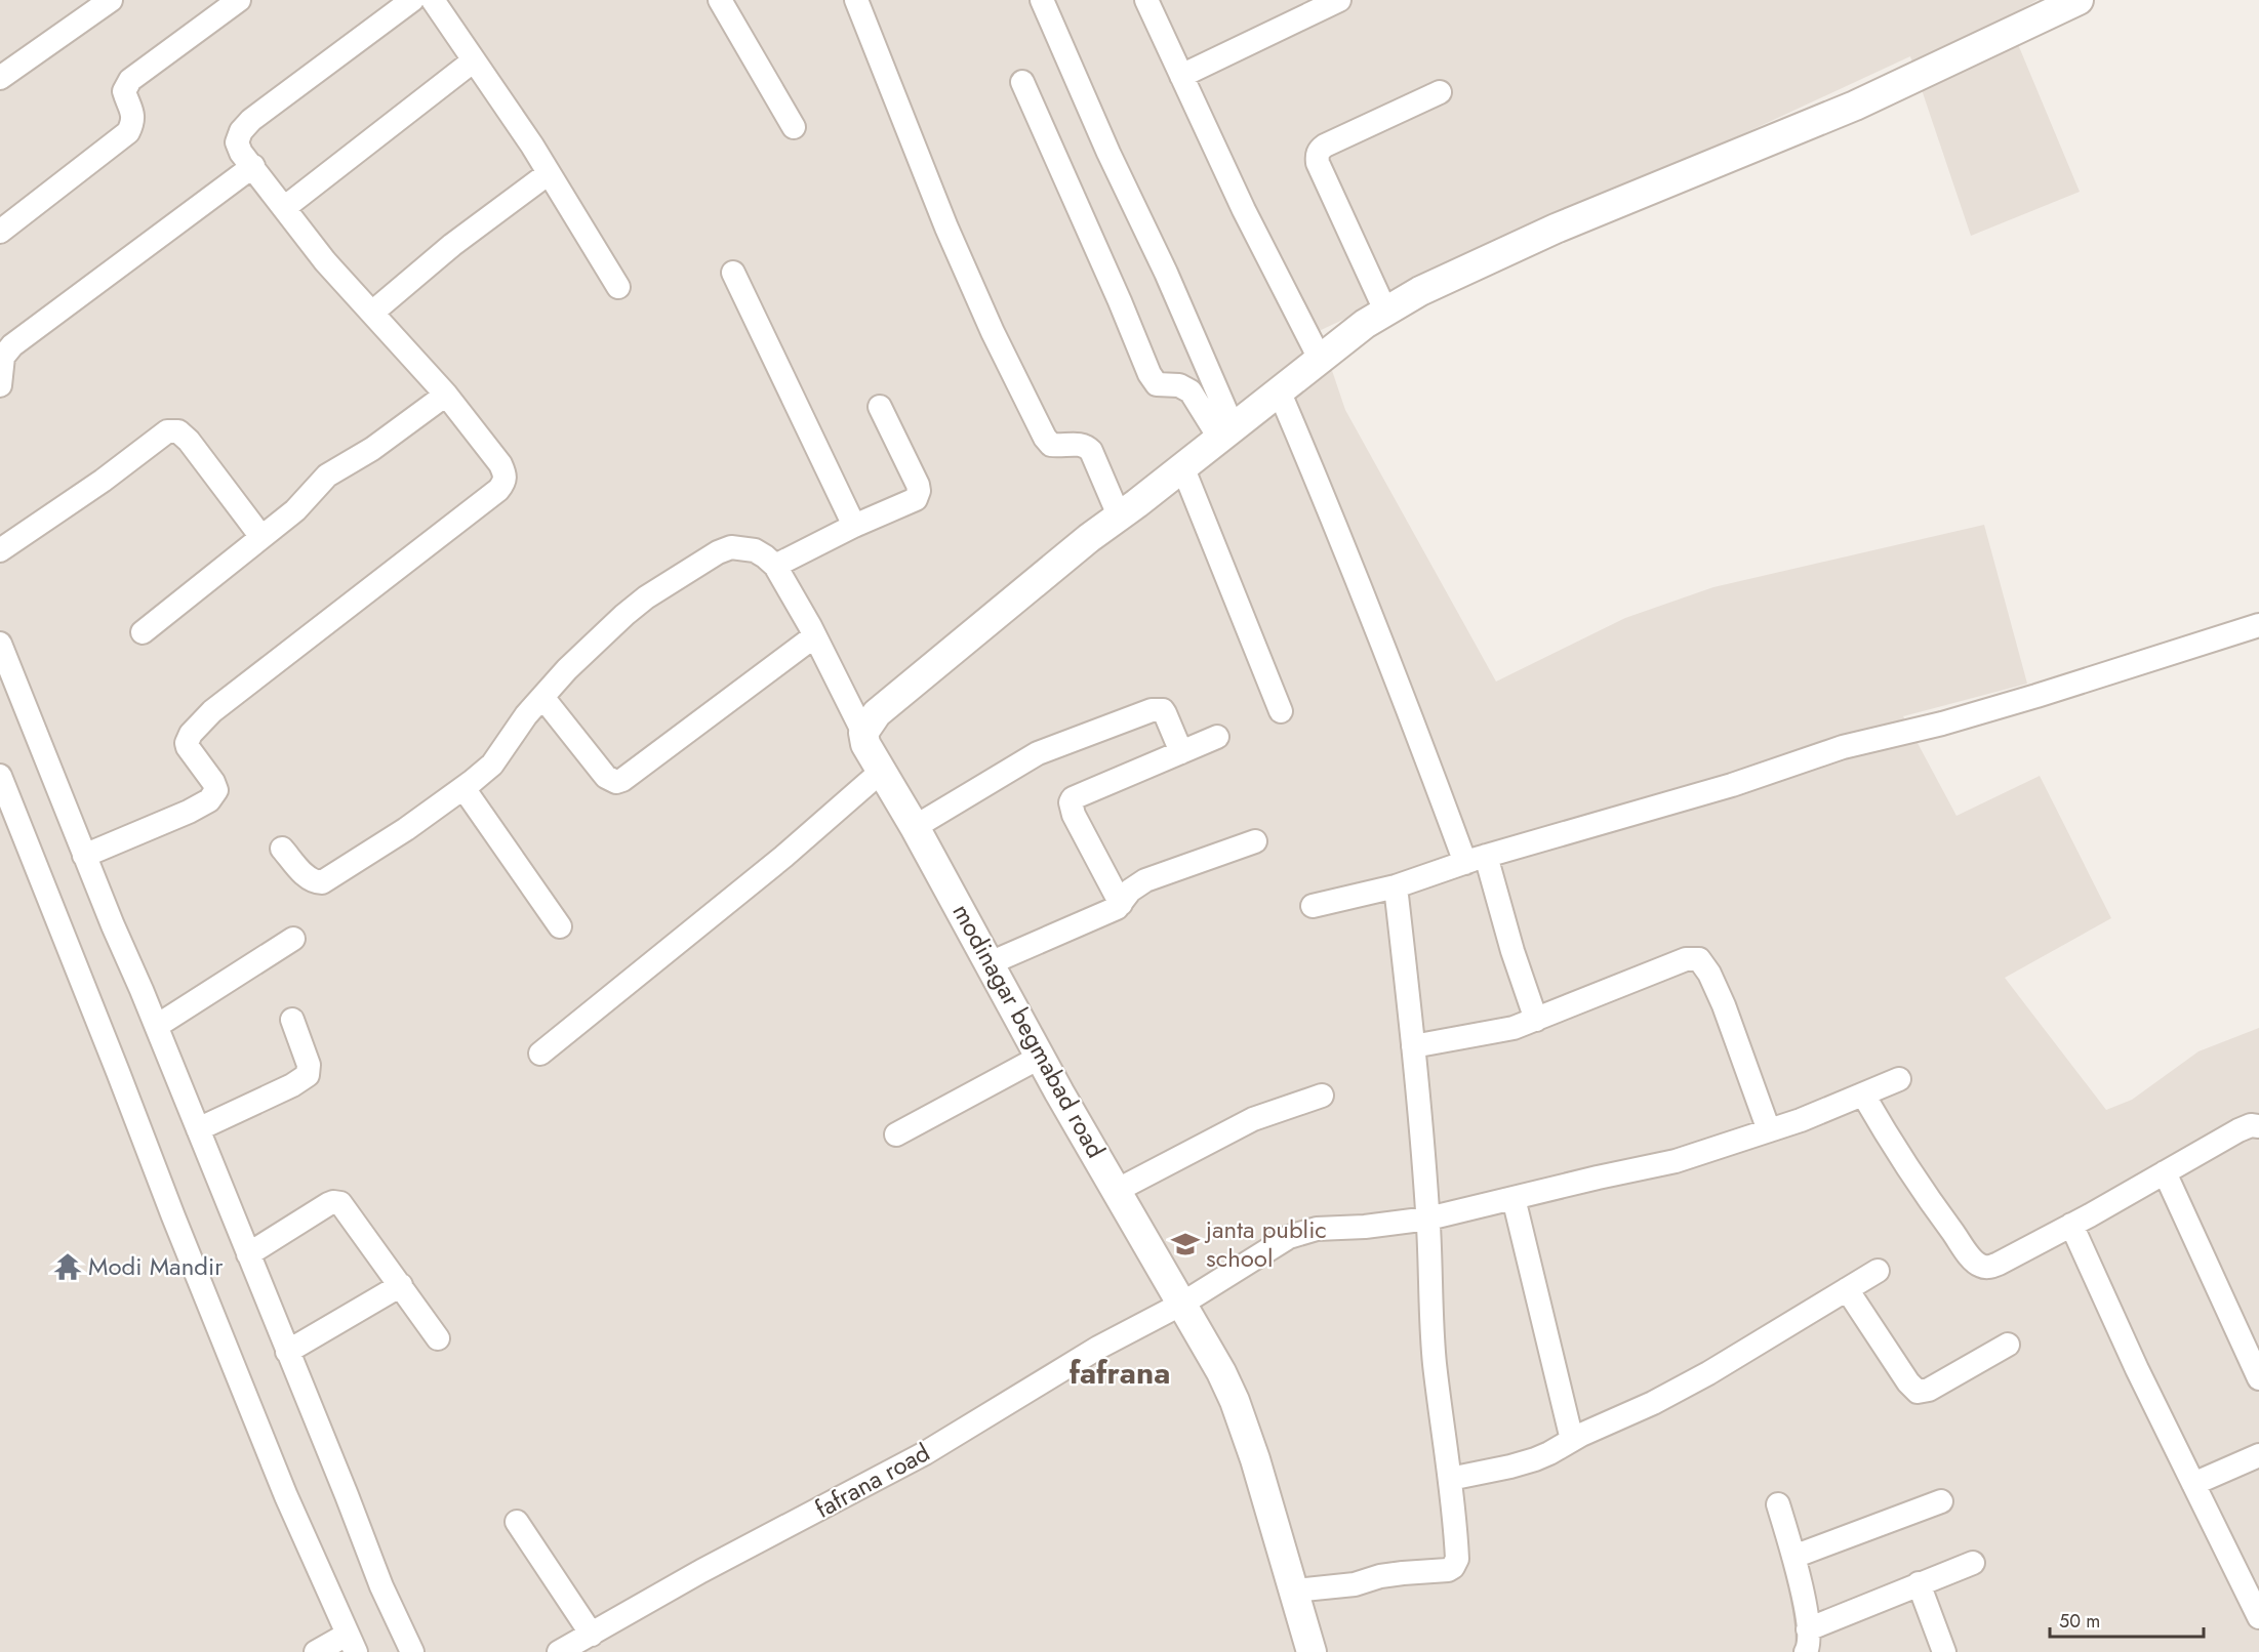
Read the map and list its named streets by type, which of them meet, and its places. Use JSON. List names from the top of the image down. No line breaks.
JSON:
{"streets":{"street":["modinagar begmabad road","fafrana road"]},"crossings":[["modinagar begmabad road","fafrana road"]],"districts":["fafrana"],"places":{"school or university":["janta public school"],"temple":["Modi Mandir"]},"scale_bar":"50 m"}
